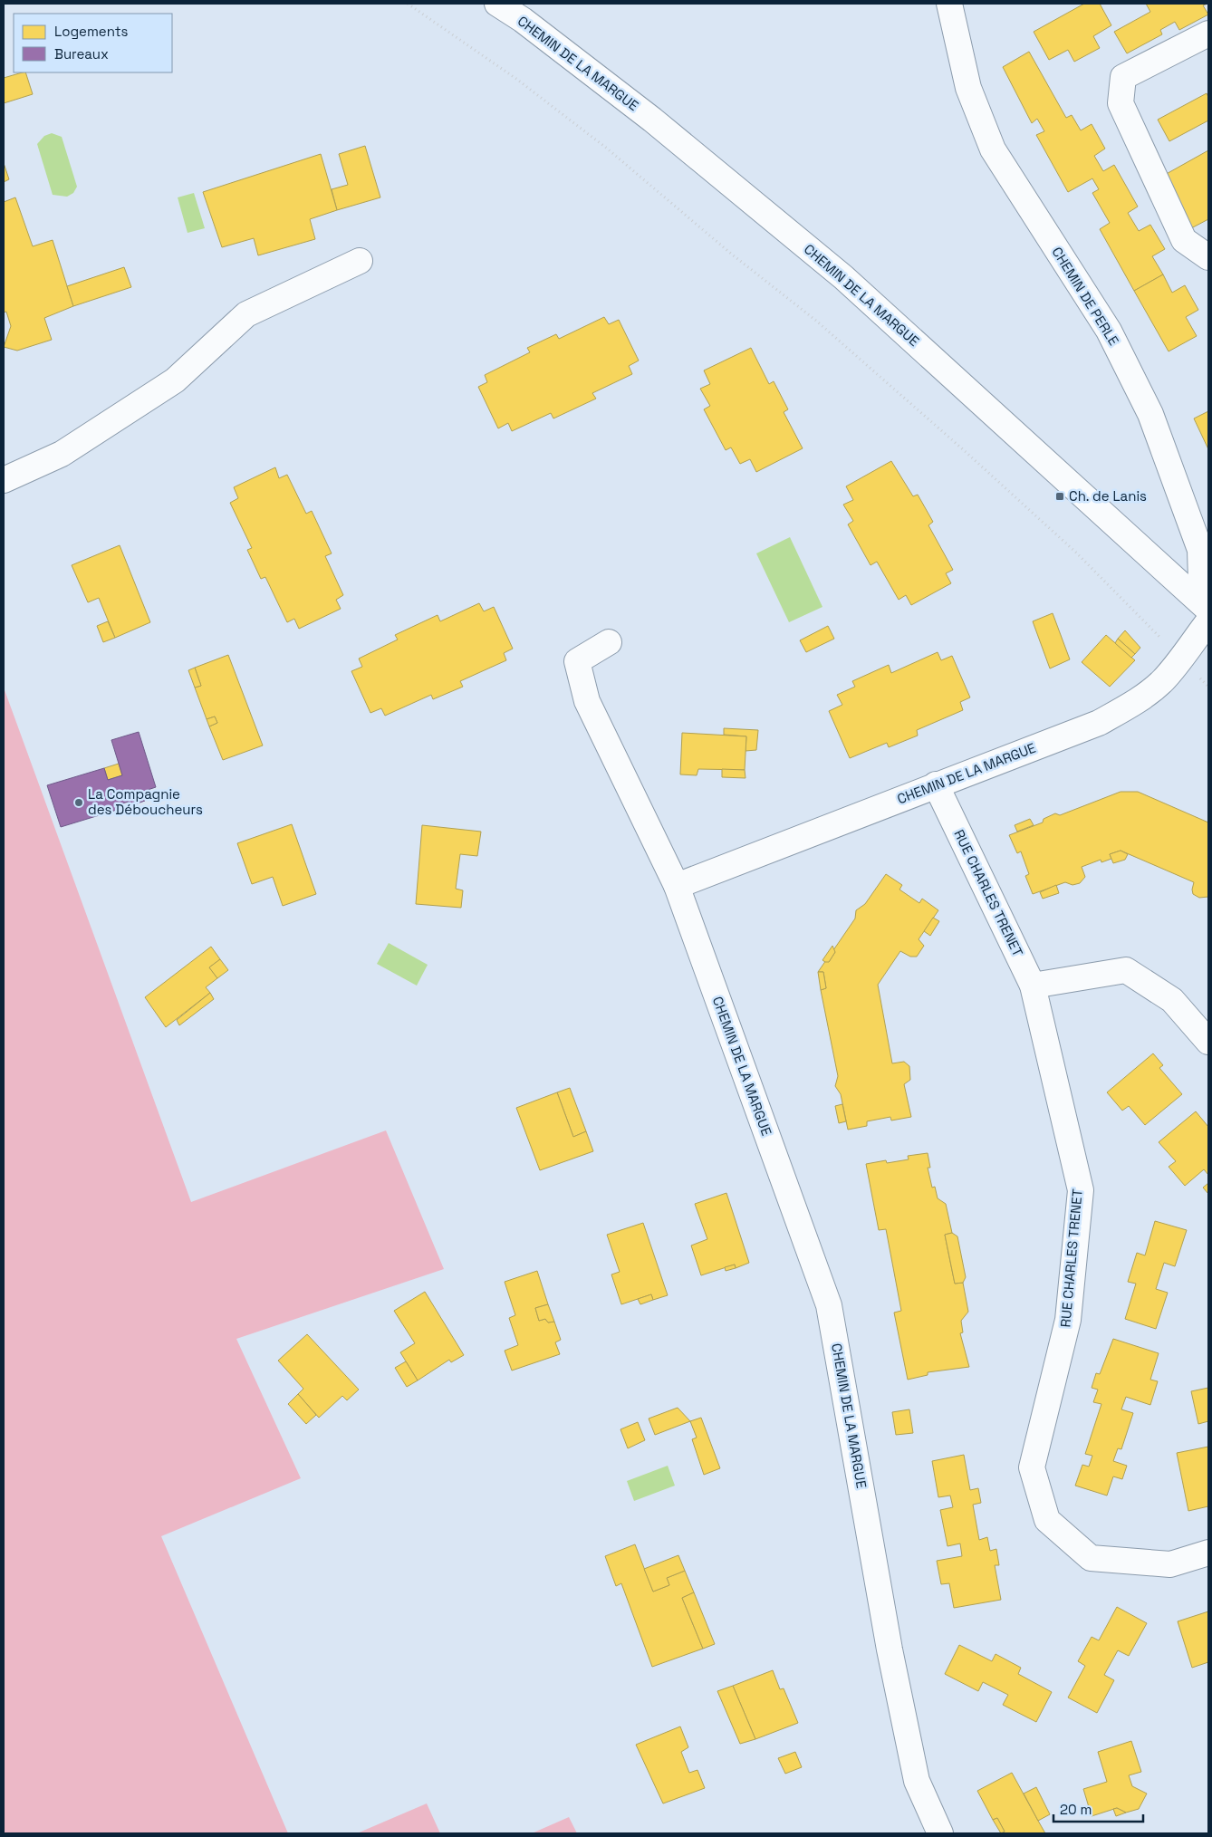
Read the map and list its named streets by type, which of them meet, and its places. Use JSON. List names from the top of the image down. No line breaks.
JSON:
{"streets":{"street":["CHEMIN DE LA MARGUE","CHEMIN DE PERLE","RUE CHARLES TRENET"]},"crossings":[["CHEMIN DE LA MARGUE","CHEMIN DE PERLE"],["CHEMIN DE LA MARGUE","RUE CHARLES TRENET"]],"places":{"transit":["Ch. de Lanis"],"other":["La Compagnie des Déboucheurs"]},"legend":["Logements","Bureaux"],"scale_bar":"20 m"}
